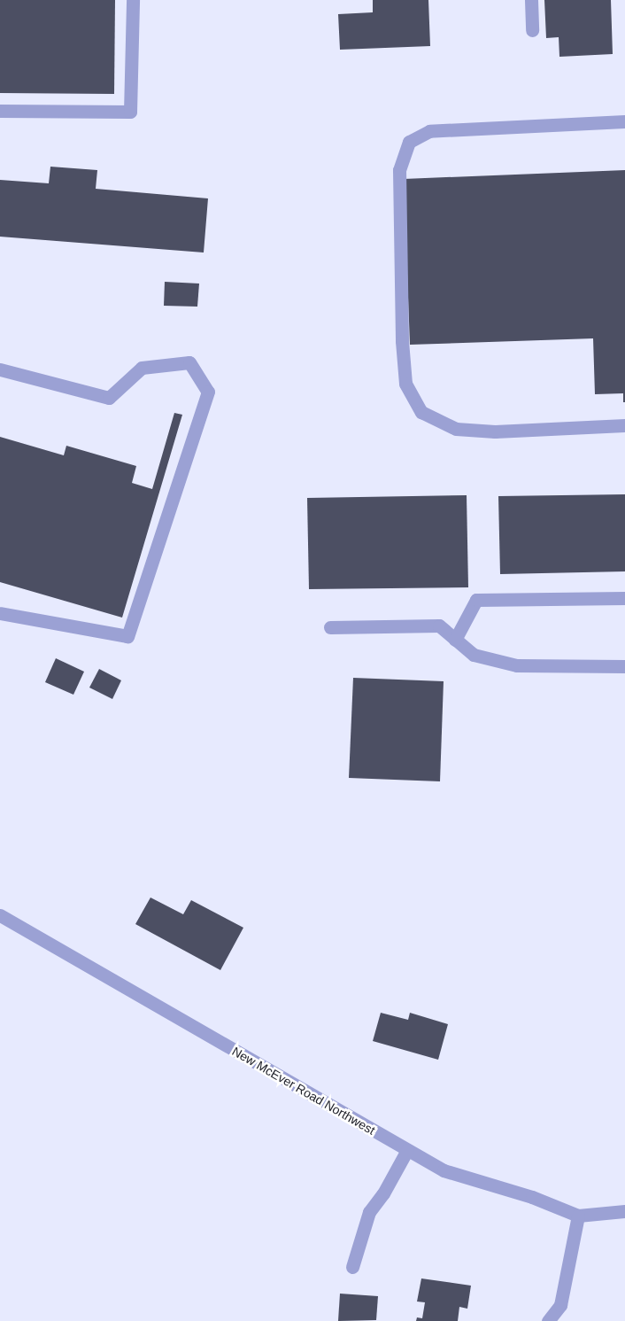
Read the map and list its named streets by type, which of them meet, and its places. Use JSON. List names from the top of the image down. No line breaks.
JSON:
{"streets":{"street":["New McEver Road Northwest"]}}
